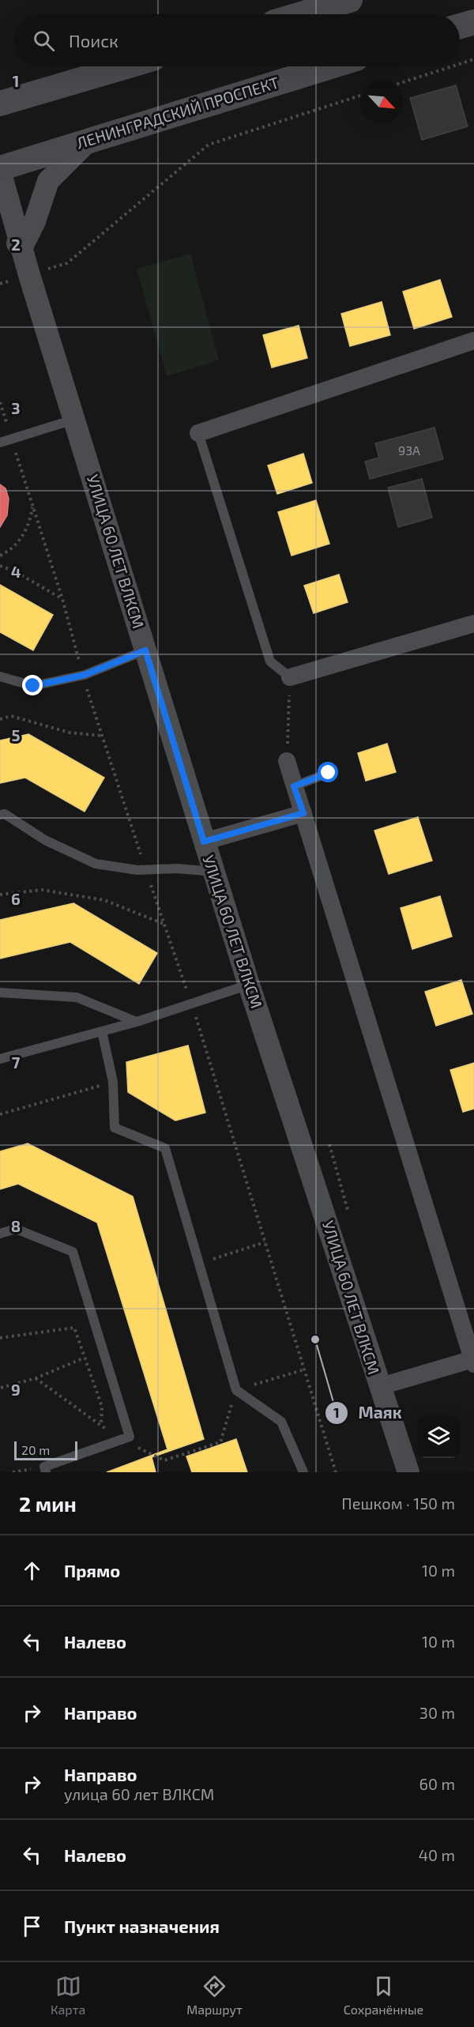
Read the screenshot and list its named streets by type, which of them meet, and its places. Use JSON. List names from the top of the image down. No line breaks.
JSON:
{"streets":{"main road":["ЛЕНИНГРАДСКИЙ ПРОСПЕКТ"],"street":["УЛИЦА 60 ЛЕТ ВЛКСМ"]},"crossings":[["ЛЕНИНГРАДСКИЙ ПРОСПЕКТ","УЛИЦА 60 ЛЕТ ВЛКСМ"]],"places":["Маяк"],"house_numbers":["93А"],"scale_bar":"20 m","north":"bottom right","page":{"search":"Поиск","scale":"20 m","heading":["2 мин","Пешком · 150 m"],"list":[["Прямо","10 m"],["Налево","10 m"],["Направо","30 m"],["Направо","улица 60 лет ВЛКСМ","60 m"],["Налево","40 m"],"Пункт назначения"],"nav":["Карта","Маршрут","Сохранённые"]},"grid":{"rows":["1","2","3","4","5","6","7","8","9"]}}
